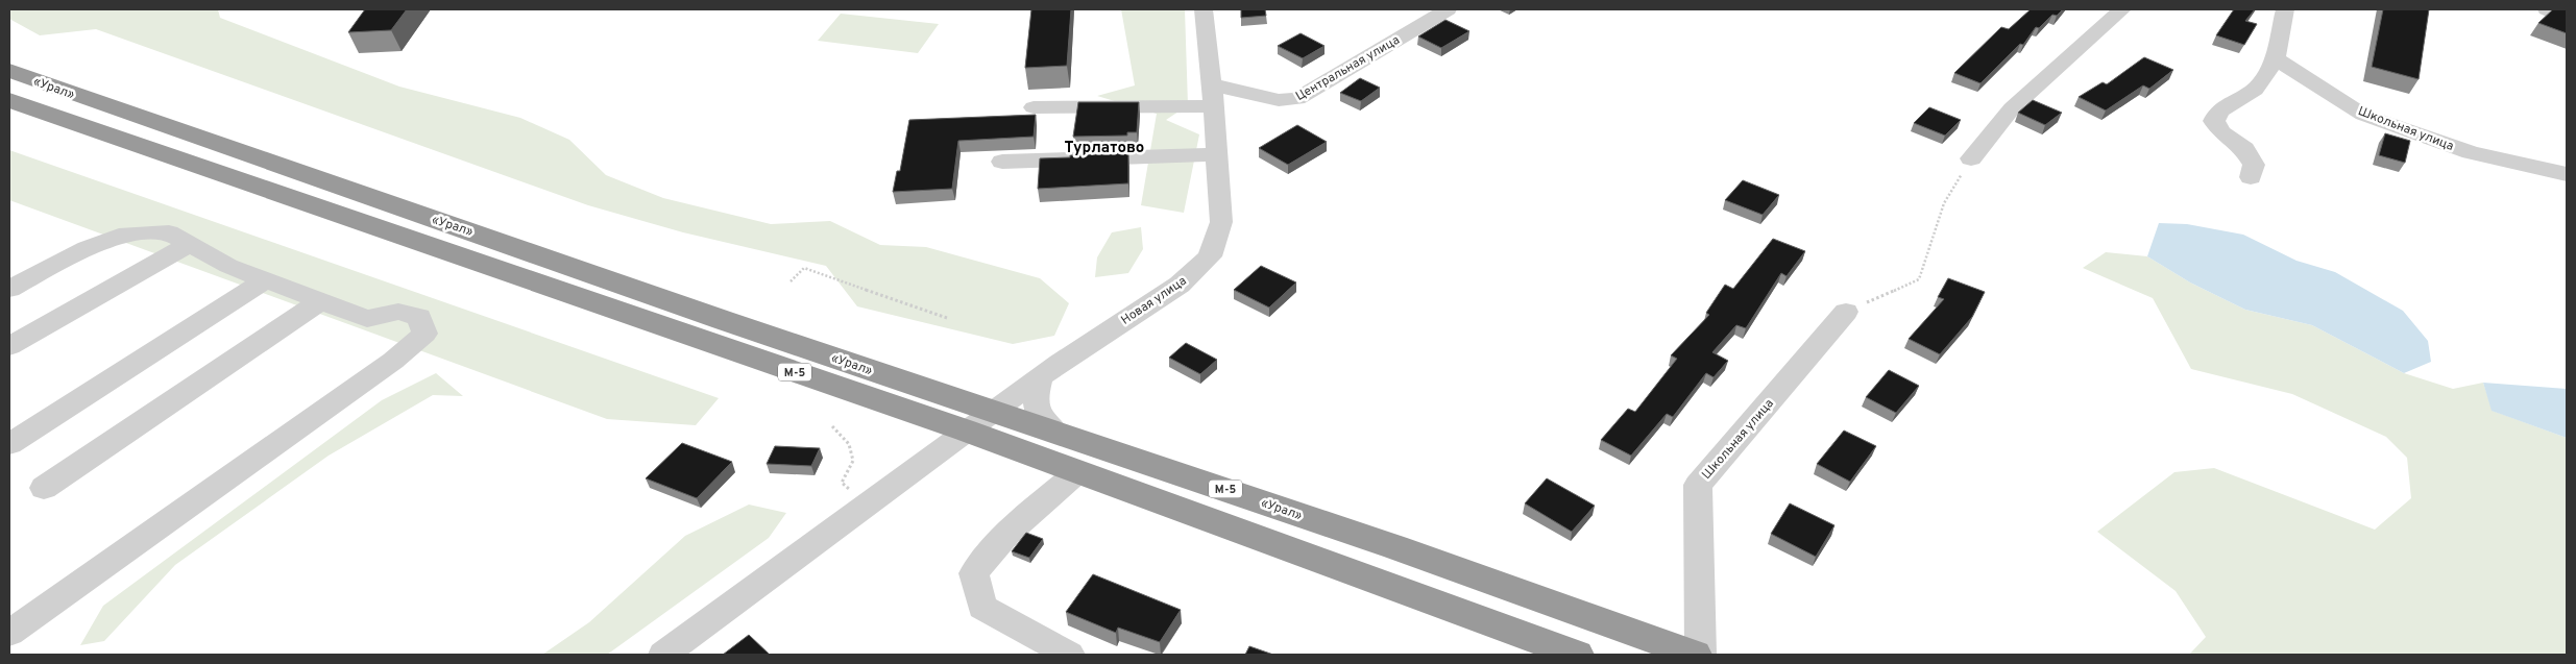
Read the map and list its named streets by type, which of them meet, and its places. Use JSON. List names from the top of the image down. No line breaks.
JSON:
{"streets":{"highway":["«Урал»","М-5"],"street":["Центральная улица","Школьная улица","Новая улица"]},"crossings":[["Центральная улица","Новая улица"],["«Урал»","Новая улица"]],"districts":["Турлатово"]}
